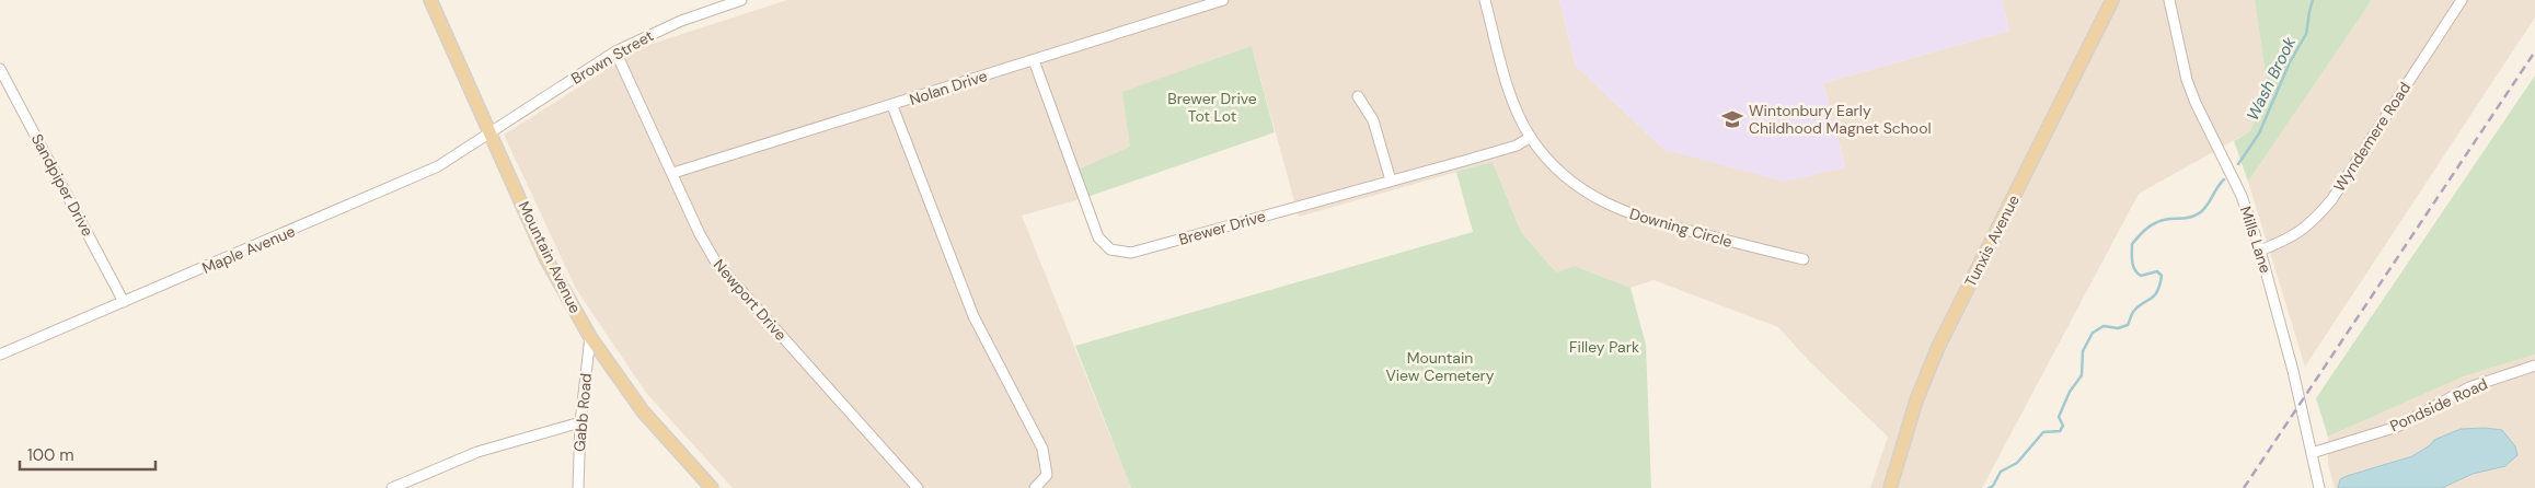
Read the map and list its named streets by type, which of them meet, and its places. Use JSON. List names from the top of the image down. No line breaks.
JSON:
{"streets":{"main road":["Tunxis Avenue","Mountain Avenue"],"street":["Brown Street","Nolan Drive","Wyndemere Road","Sandpiper Drive","Brewer Drive","Downing Circle","Mills Lane","Maple Avenue","Newport Drive","Pondside Road","Gabb Road"]},"crossings":[["Brown Street","Maple Avenue"],["Brown Street","Mountain Avenue"],["Brown Street","Newport Drive"],["Nolan Drive","Brewer Drive"],["Nolan Drive","Newport Drive"],["Wyndemere Road","Mills Lane"],["Sandpiper Drive","Maple Avenue"],["Brewer Drive","Downing Circle"],["Mills Lane","Pondside Road"],["Maple Avenue","Mountain Avenue"],["Mountain Avenue","Gabb Road"]],"water":["Wash Brook"],"parks":["Brewer Drive Tot Lot","Filley Park","Mountain View Cemetery"],"places":{"school or university":["Wintonbury Early Childhood Magnet School"]},"scale_bar":"100 m"}
